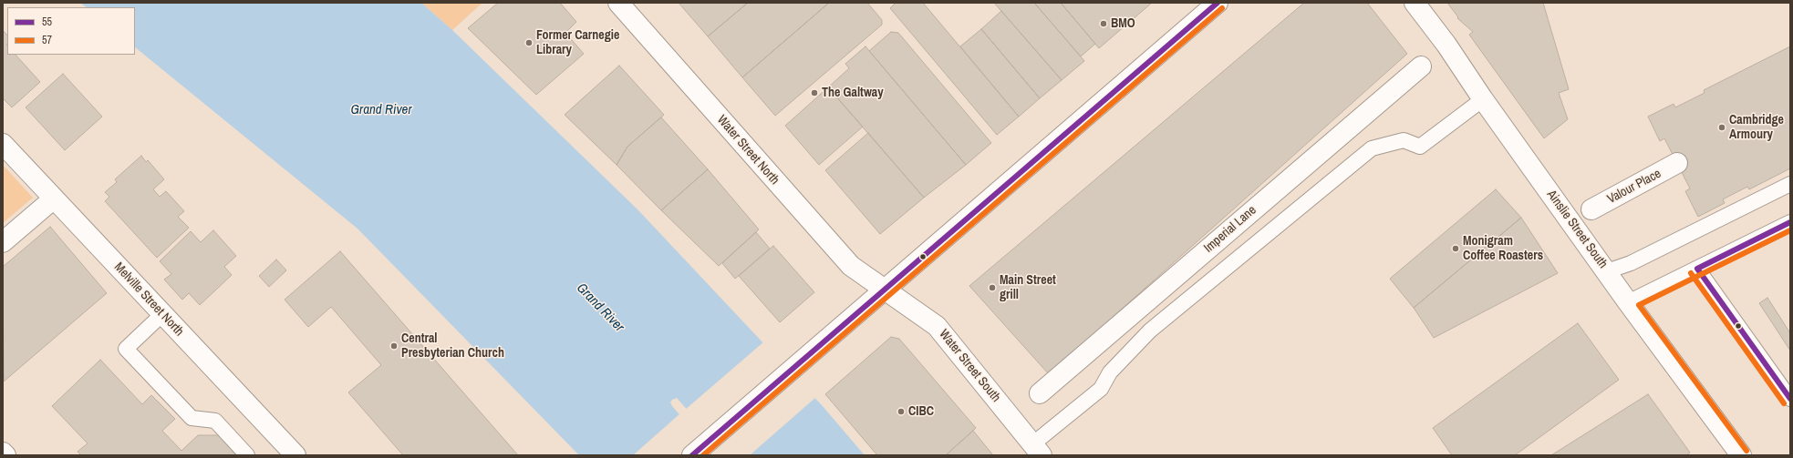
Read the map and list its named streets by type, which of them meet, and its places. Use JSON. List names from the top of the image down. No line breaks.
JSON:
{"streets":{"main road":["Water Street North","Valour Place","Imperial Lane","Ainslie Street South","Melville Street North","Water Street South"]},"crossings":[["Water Street North","Water Street South"]],"water":["Grand River"],"places":["BMO","Former Carnegie Library","The Galtway","Cambridge Armoury","Monigram Coffee Roasters","Main Street grill","Central Presbyterian Church","CIBC"],"lines":["transit line 55","transit line 57"],"legend":["55","57"]}
